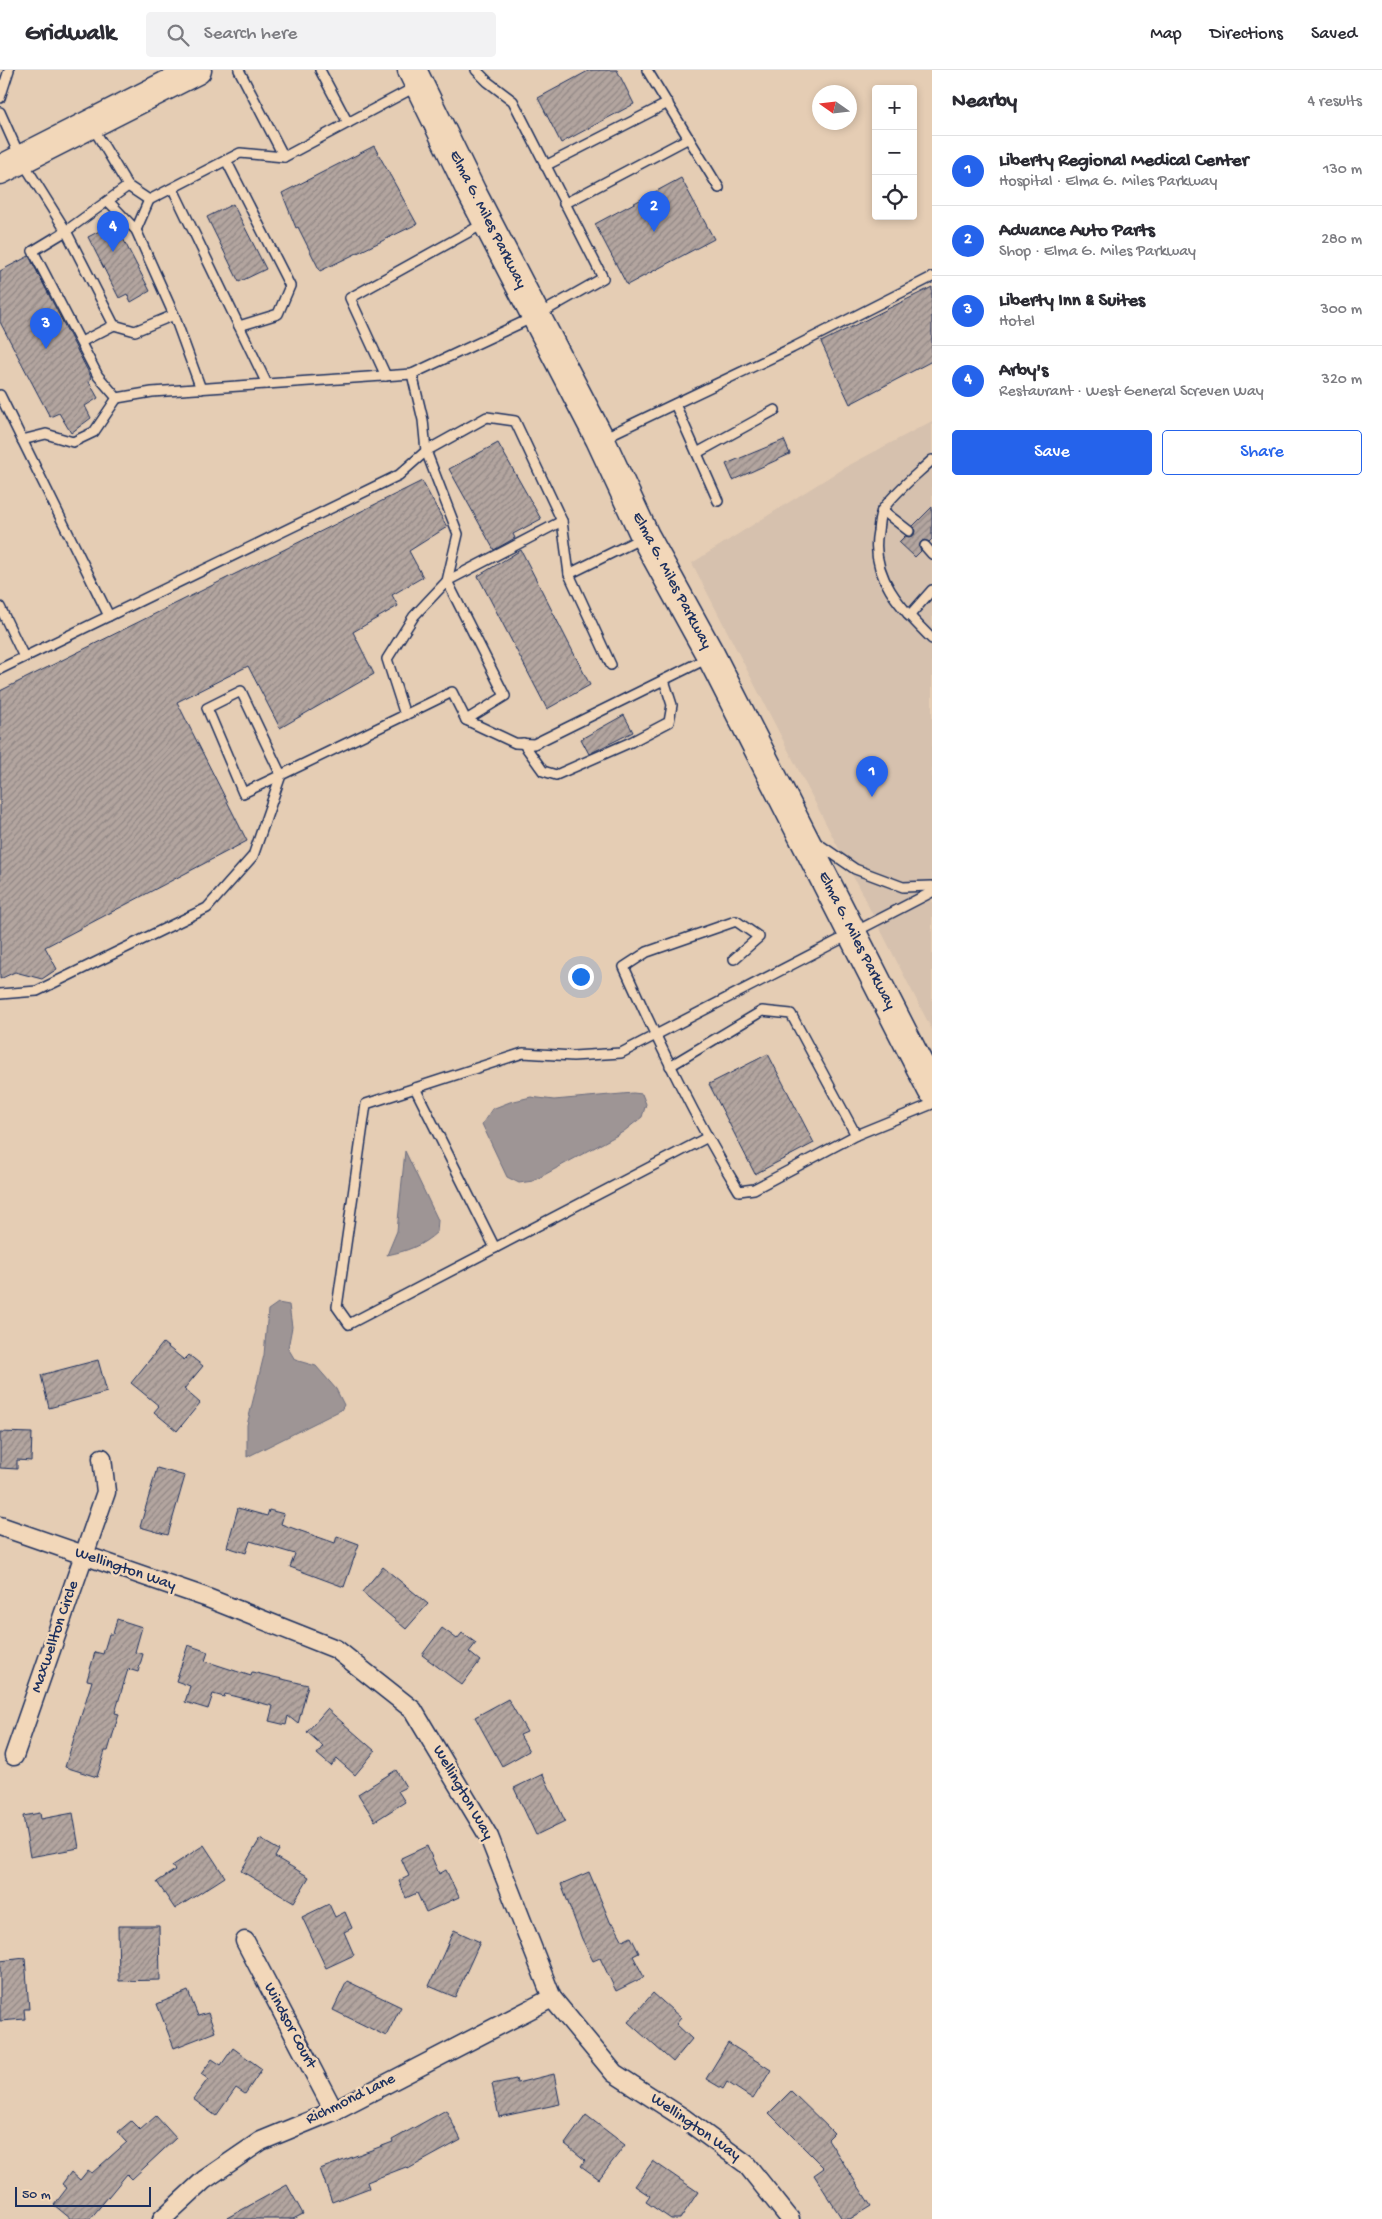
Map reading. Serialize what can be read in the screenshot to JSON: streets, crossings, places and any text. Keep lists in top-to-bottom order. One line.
{"streets":{"main road":["Elma G. Miles Parkway"],"street":["Wellington Way","Maxwellton Circle","Windsor Court","Richmond Lane"]},"crossings":[["Wellington Way","Maxwellton Circle"],["Wellington Way","Richmond Lane"],["Windsor Court","Richmond Lane"]],"scale_bar":"50 m","north":"left","page":{"header":"Gridwalk","search":"Search here","nav":["Map","Directions","Saved"],"heading":["Nearby","4 results"],"map_buttons":["+","−"],"list":[{"mark":"1","name":"Liberty Regional Medical Center","note":"Hospital · Elma G. Miles Parkway","value":"130 m"},{"mark":"2","name":"Advance Auto Parts","note":"Shop · Elma G. Miles Parkway","value":"280 m"},{"mark":"3","name":"Liberty Inn & Suites","note":"Hotel","value":"300 m"},{"mark":"4","name":"Arby's","note":"Restaurant · West General Screven Way","value":"320 m"}],"pins":["2","4","3","1"],"buttons":["Save","Share"],"scale":"50 m"}}
